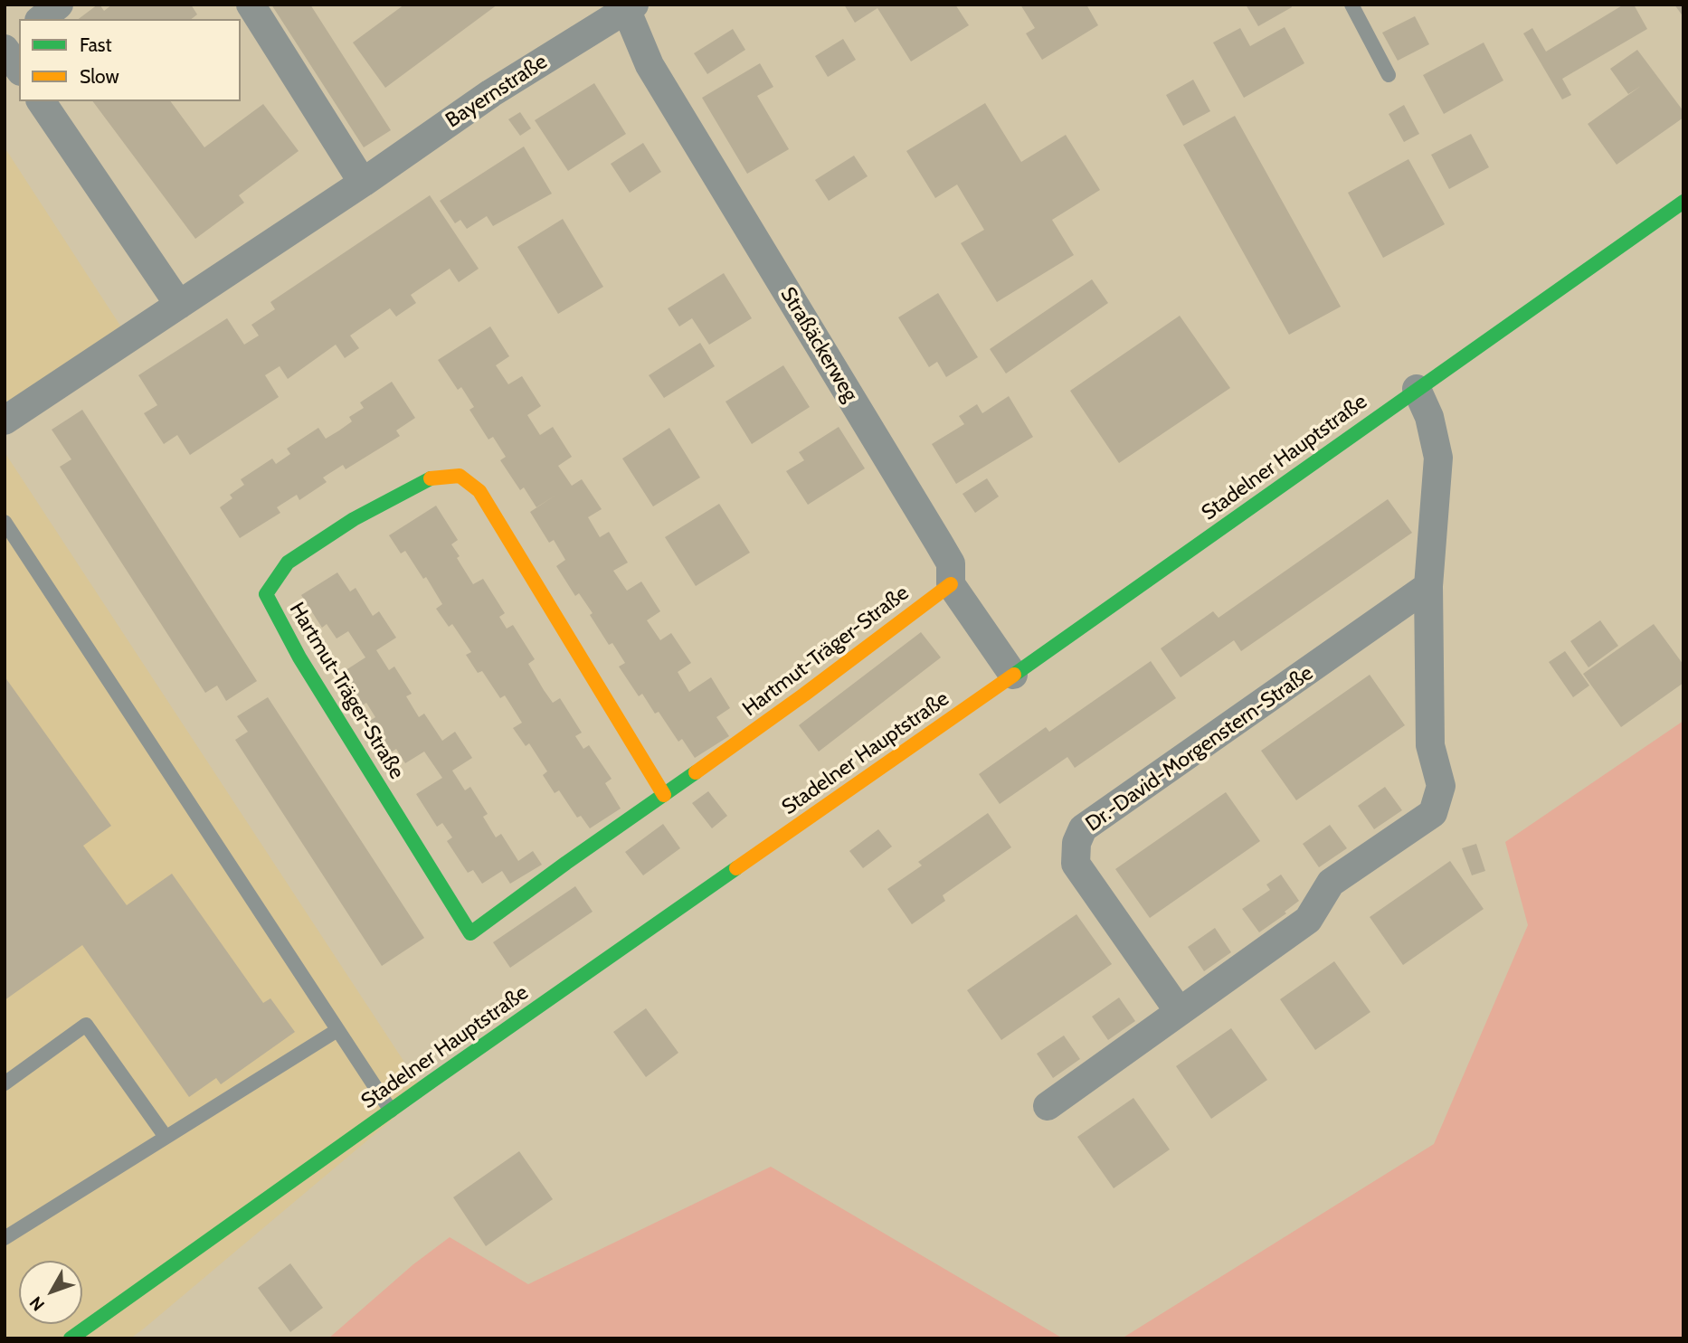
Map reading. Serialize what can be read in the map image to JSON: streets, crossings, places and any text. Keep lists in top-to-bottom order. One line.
{"streets":{"main road":["Stadelner Hauptstraße","Hartmut-Träger-Straße"],"street":["Bayernstraße","Straßäckerweg","Dr.-David-Morgenstern-Straße"]},"crossings":[["Bayernstraße","Straßäckerweg"],["Straßäckerweg","Stadelner Hauptstraße"],["Straßäckerweg","Hartmut-Träger-Straße"]],"legend":["Fast","Slow"],"north":"bottom left"}
